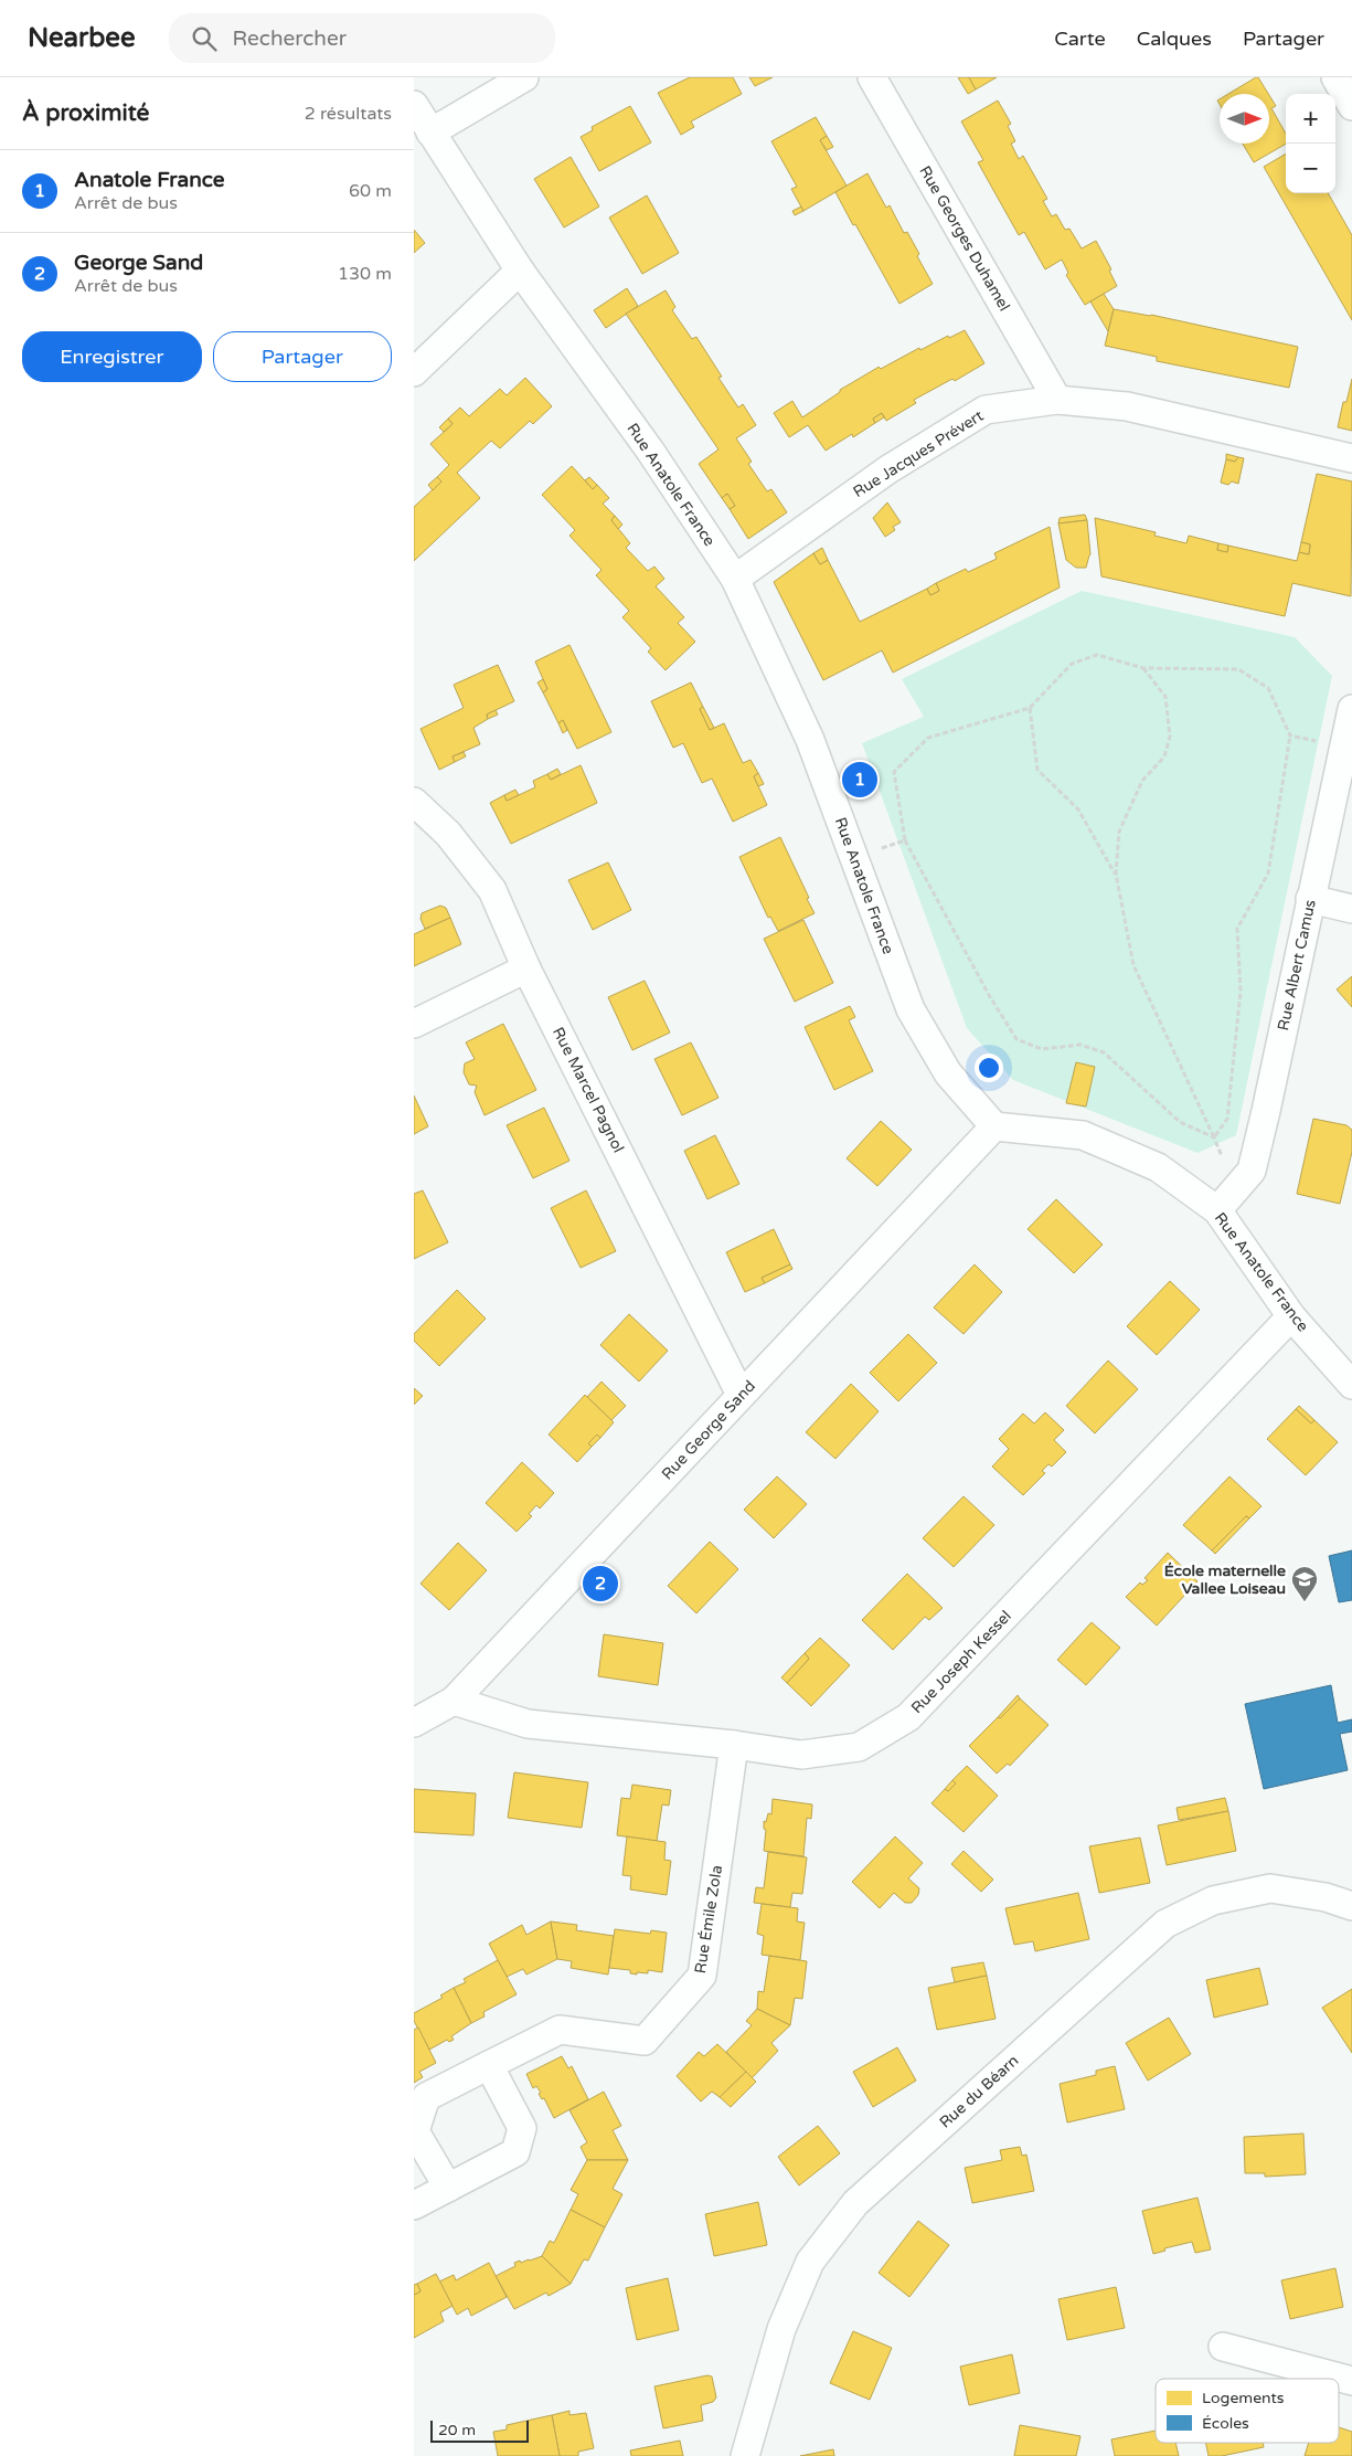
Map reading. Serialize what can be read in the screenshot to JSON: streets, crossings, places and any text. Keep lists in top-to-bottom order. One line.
{"streets":{"street":["Rue Georges Duhamel","Rue Jacques Prévert","Rue Anatole France","Rue Albert Camus","Rue Marcel Pagnol","Rue George Sand","Rue Joseph Kessel","Rue Émile Zola","Rue du Béarn"]},"crossings":[["Rue Georges Duhamel","Rue Jacques Prévert"],["Rue Jacques Prévert","Rue Anatole France"],["Rue Anatole France","Rue Albert Camus"],["Rue Anatole France","Rue George Sand"],["Rue Anatole France","Rue Joseph Kessel"],["Rue Marcel Pagnol","Rue George Sand"],["Rue George Sand","Rue Joseph Kessel"],["Rue Joseph Kessel","Rue Émile Zola"]],"places":{"school or university":["École maternelle Vallee Loiseau"]},"legend":["Logements","Écoles"],"scale_bar":"20 m","north":"right","page":{"header":"Nearbee","search":"Rechercher","nav":["Carte","Calques","Partager"],"heading":["À proximité","2 résultats"],"map_buttons":["+","−"],"list":[{"mark":"1","name":"Anatole France","note":"Arrêt de bus","value":"60 m"},{"mark":"2","name":"George Sand","note":"Arrêt de bus","value":"130 m"}],"buttons":["Enregistrer","Partager"],"pins":["1","2"],"scale":"20 m"}}
